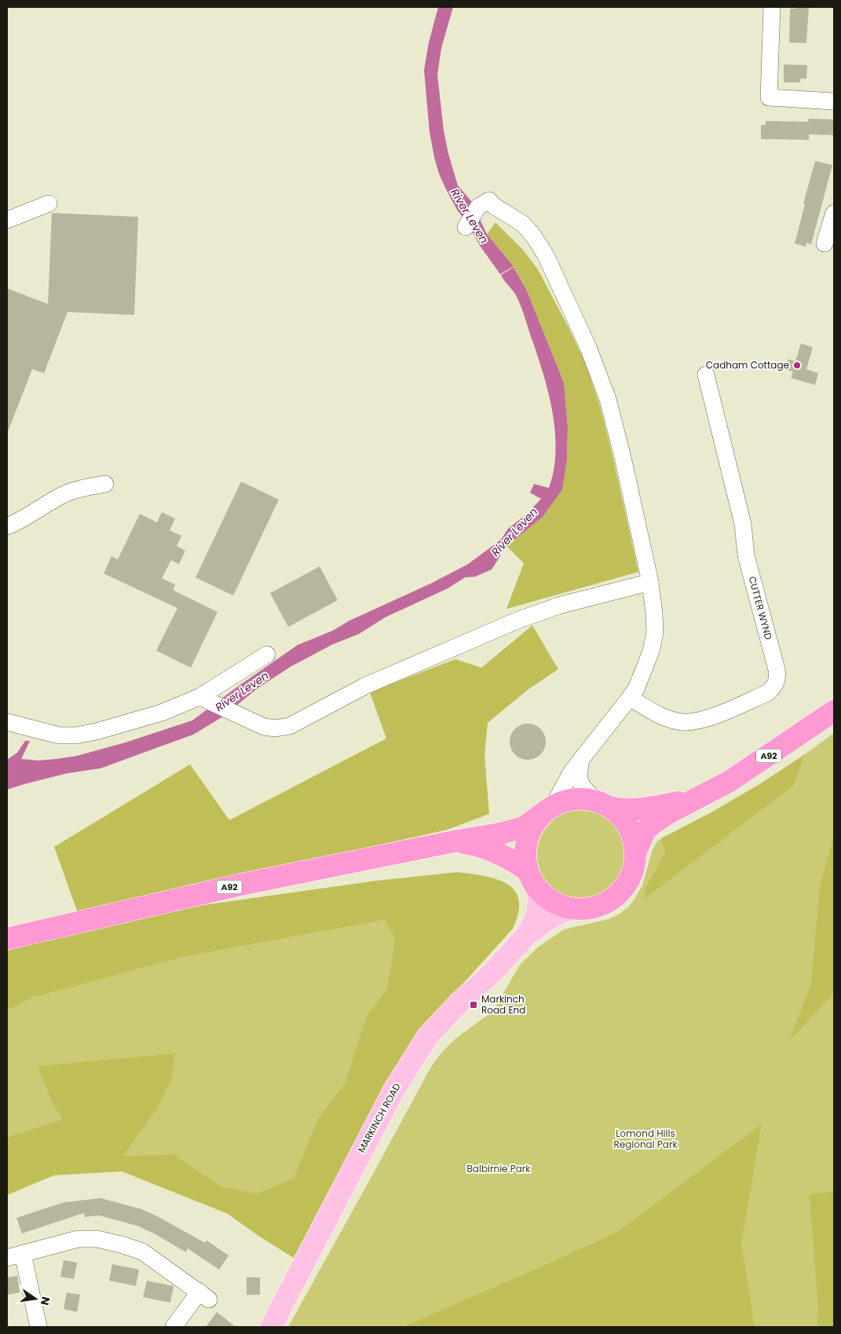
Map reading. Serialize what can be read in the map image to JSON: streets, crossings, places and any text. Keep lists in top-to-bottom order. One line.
{"streets":{"highway":["A92"],"main road":["MARKINCH ROAD"],"street":["CUTTER WYND"]},"crossings":[["A92","MARKINCH ROAD"]],"water":["River Leven"],"parks":["Lomond Hills Regional Park","Balbirnie Park"],"places":{"other":["Cadham Cottage"],"transit":["Markinch Road End"]},"north":"right"}
